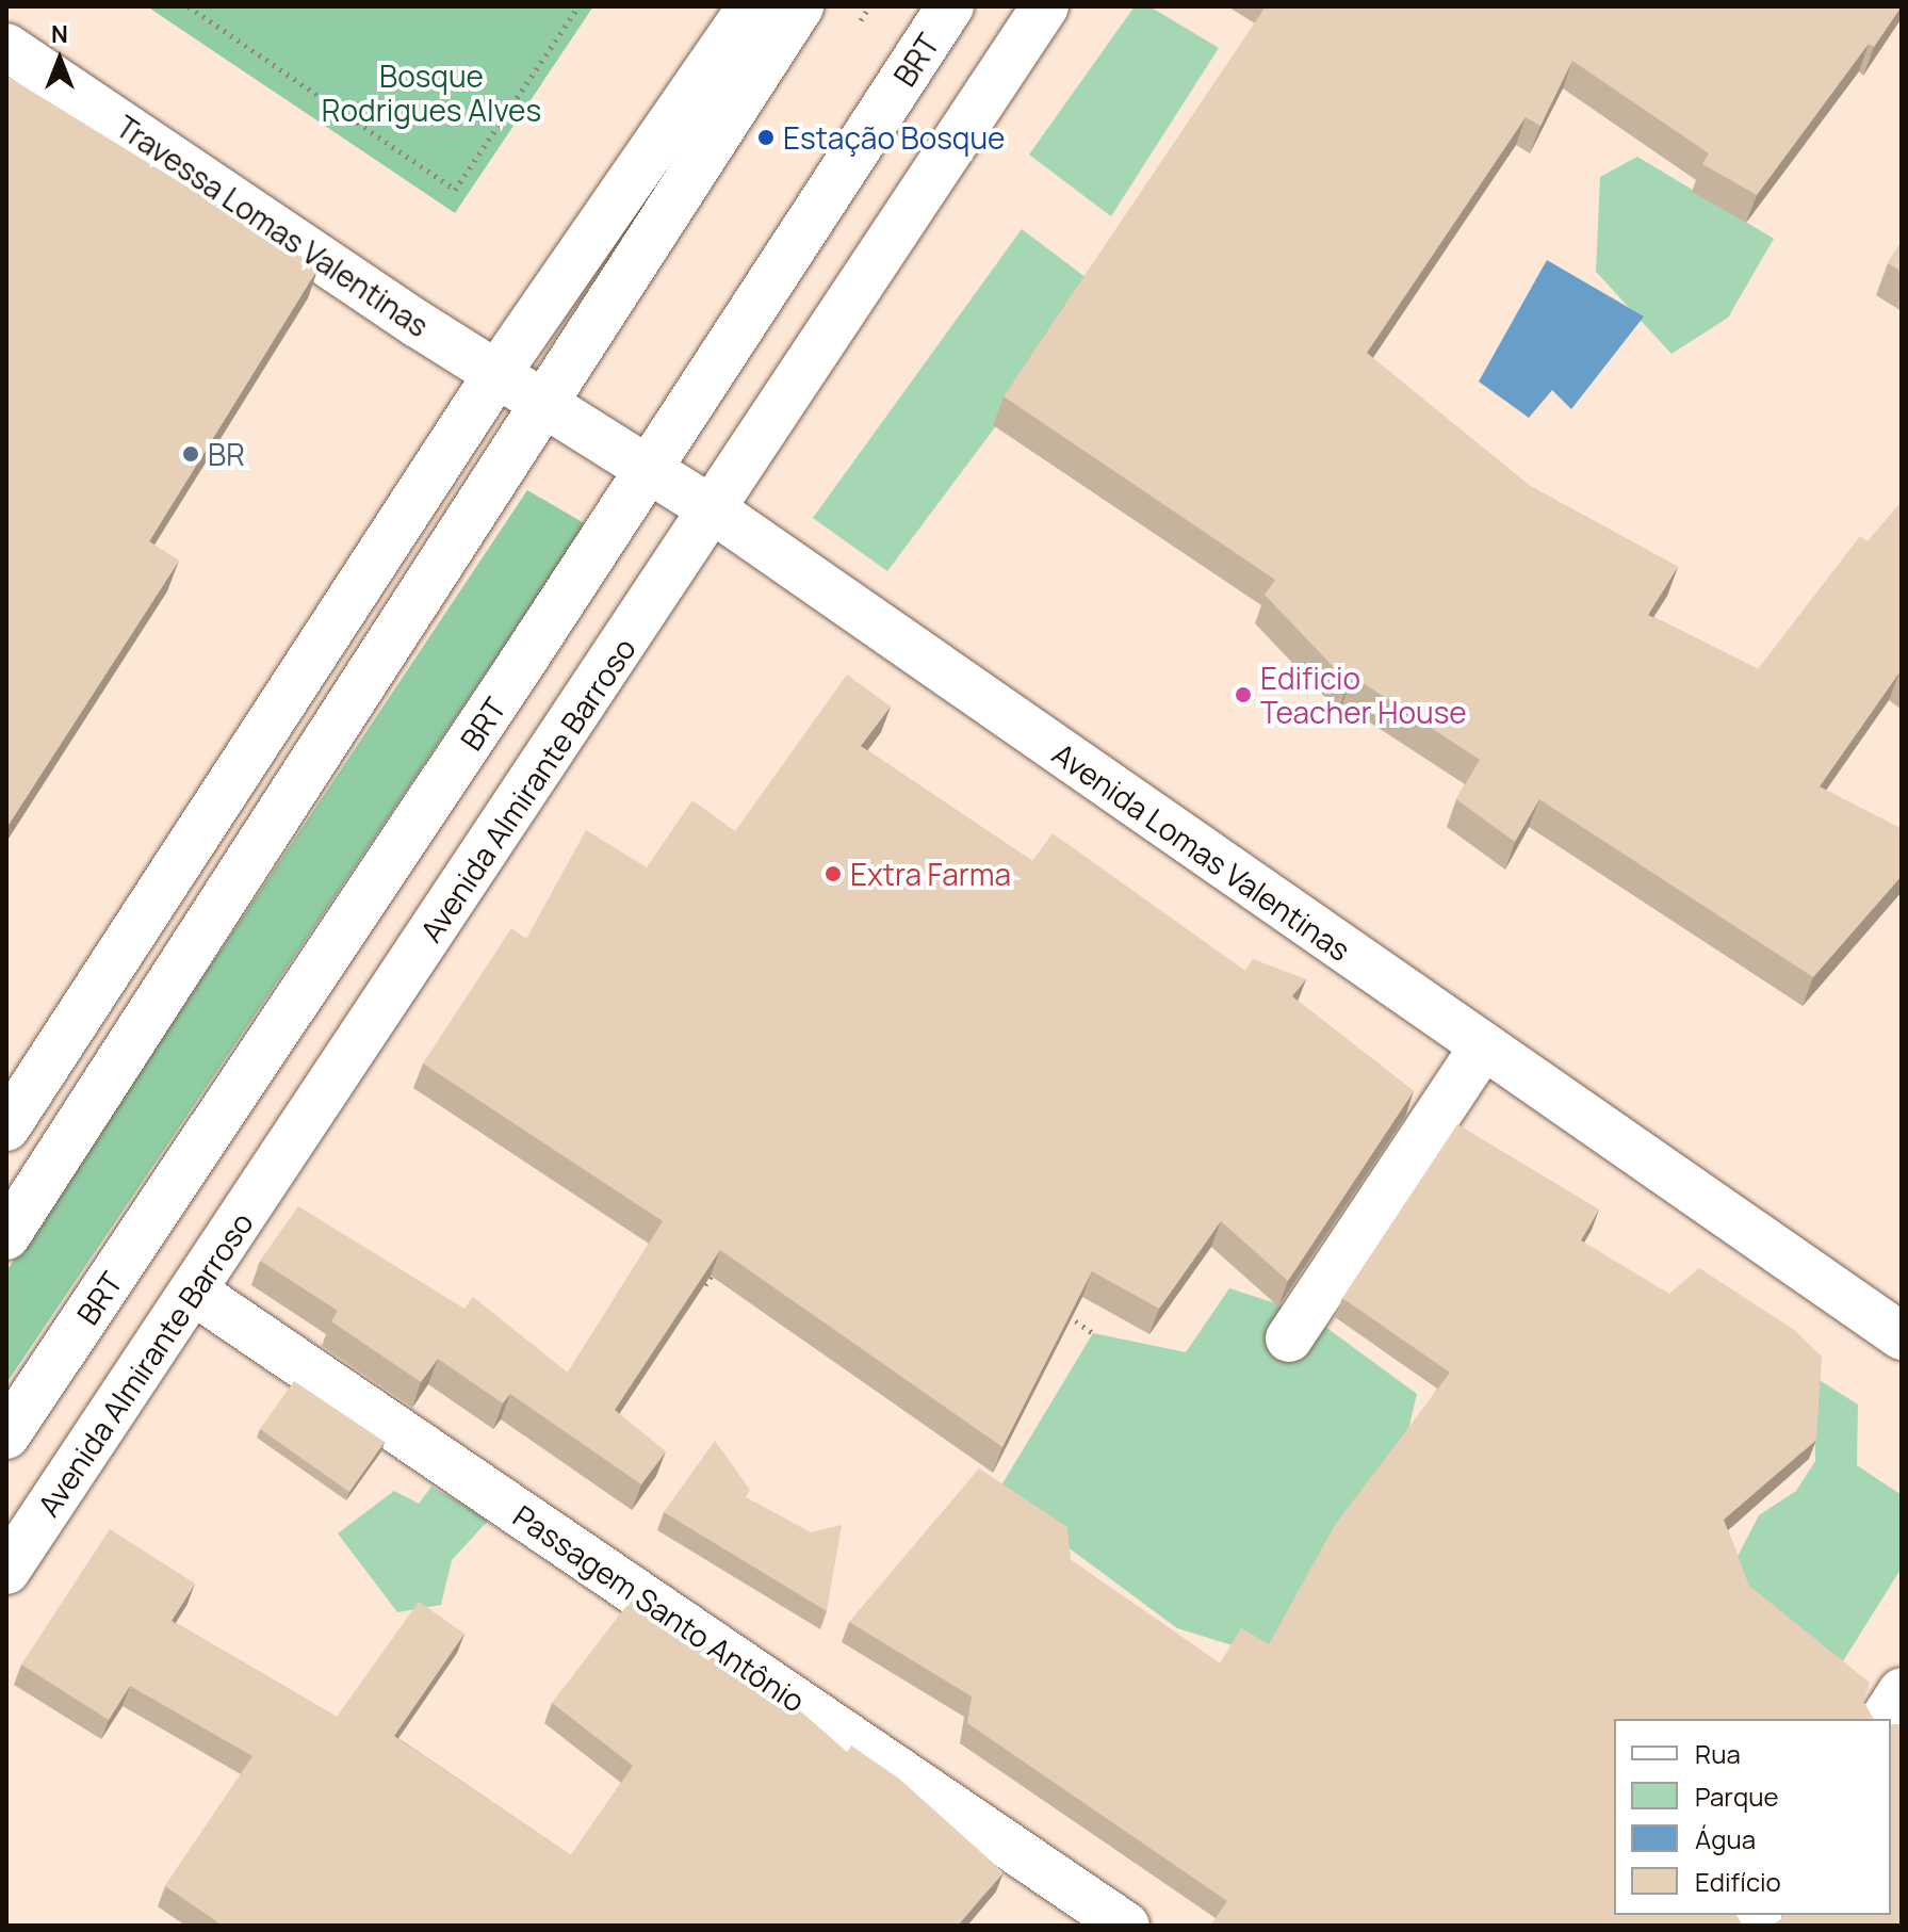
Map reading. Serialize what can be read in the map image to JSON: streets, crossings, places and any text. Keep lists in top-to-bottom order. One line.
{"streets":{"main road":["BRT","Travessa Lomas Valentinas","Avenida Almirante Barroso","Avenida Lomas Valentinas","Passagem Santo Antônio"]},"crossings":[["BRT","Avenida Lomas Valentinas"],["Travessa Lomas Valentinas","Avenida Lomas Valentinas"],["Avenida Almirante Barroso","Avenida Lomas Valentinas"],["Avenida Almirante Barroso","Passagem Santo Antônio"]],"parks":["Bosque Rodrigues Alves"],"places":["Estação Bosque","BR","Edificio Teacher House","Extra Farma"],"legend":["Rua","Parque","Água","Edifício"],"north":"top"}
